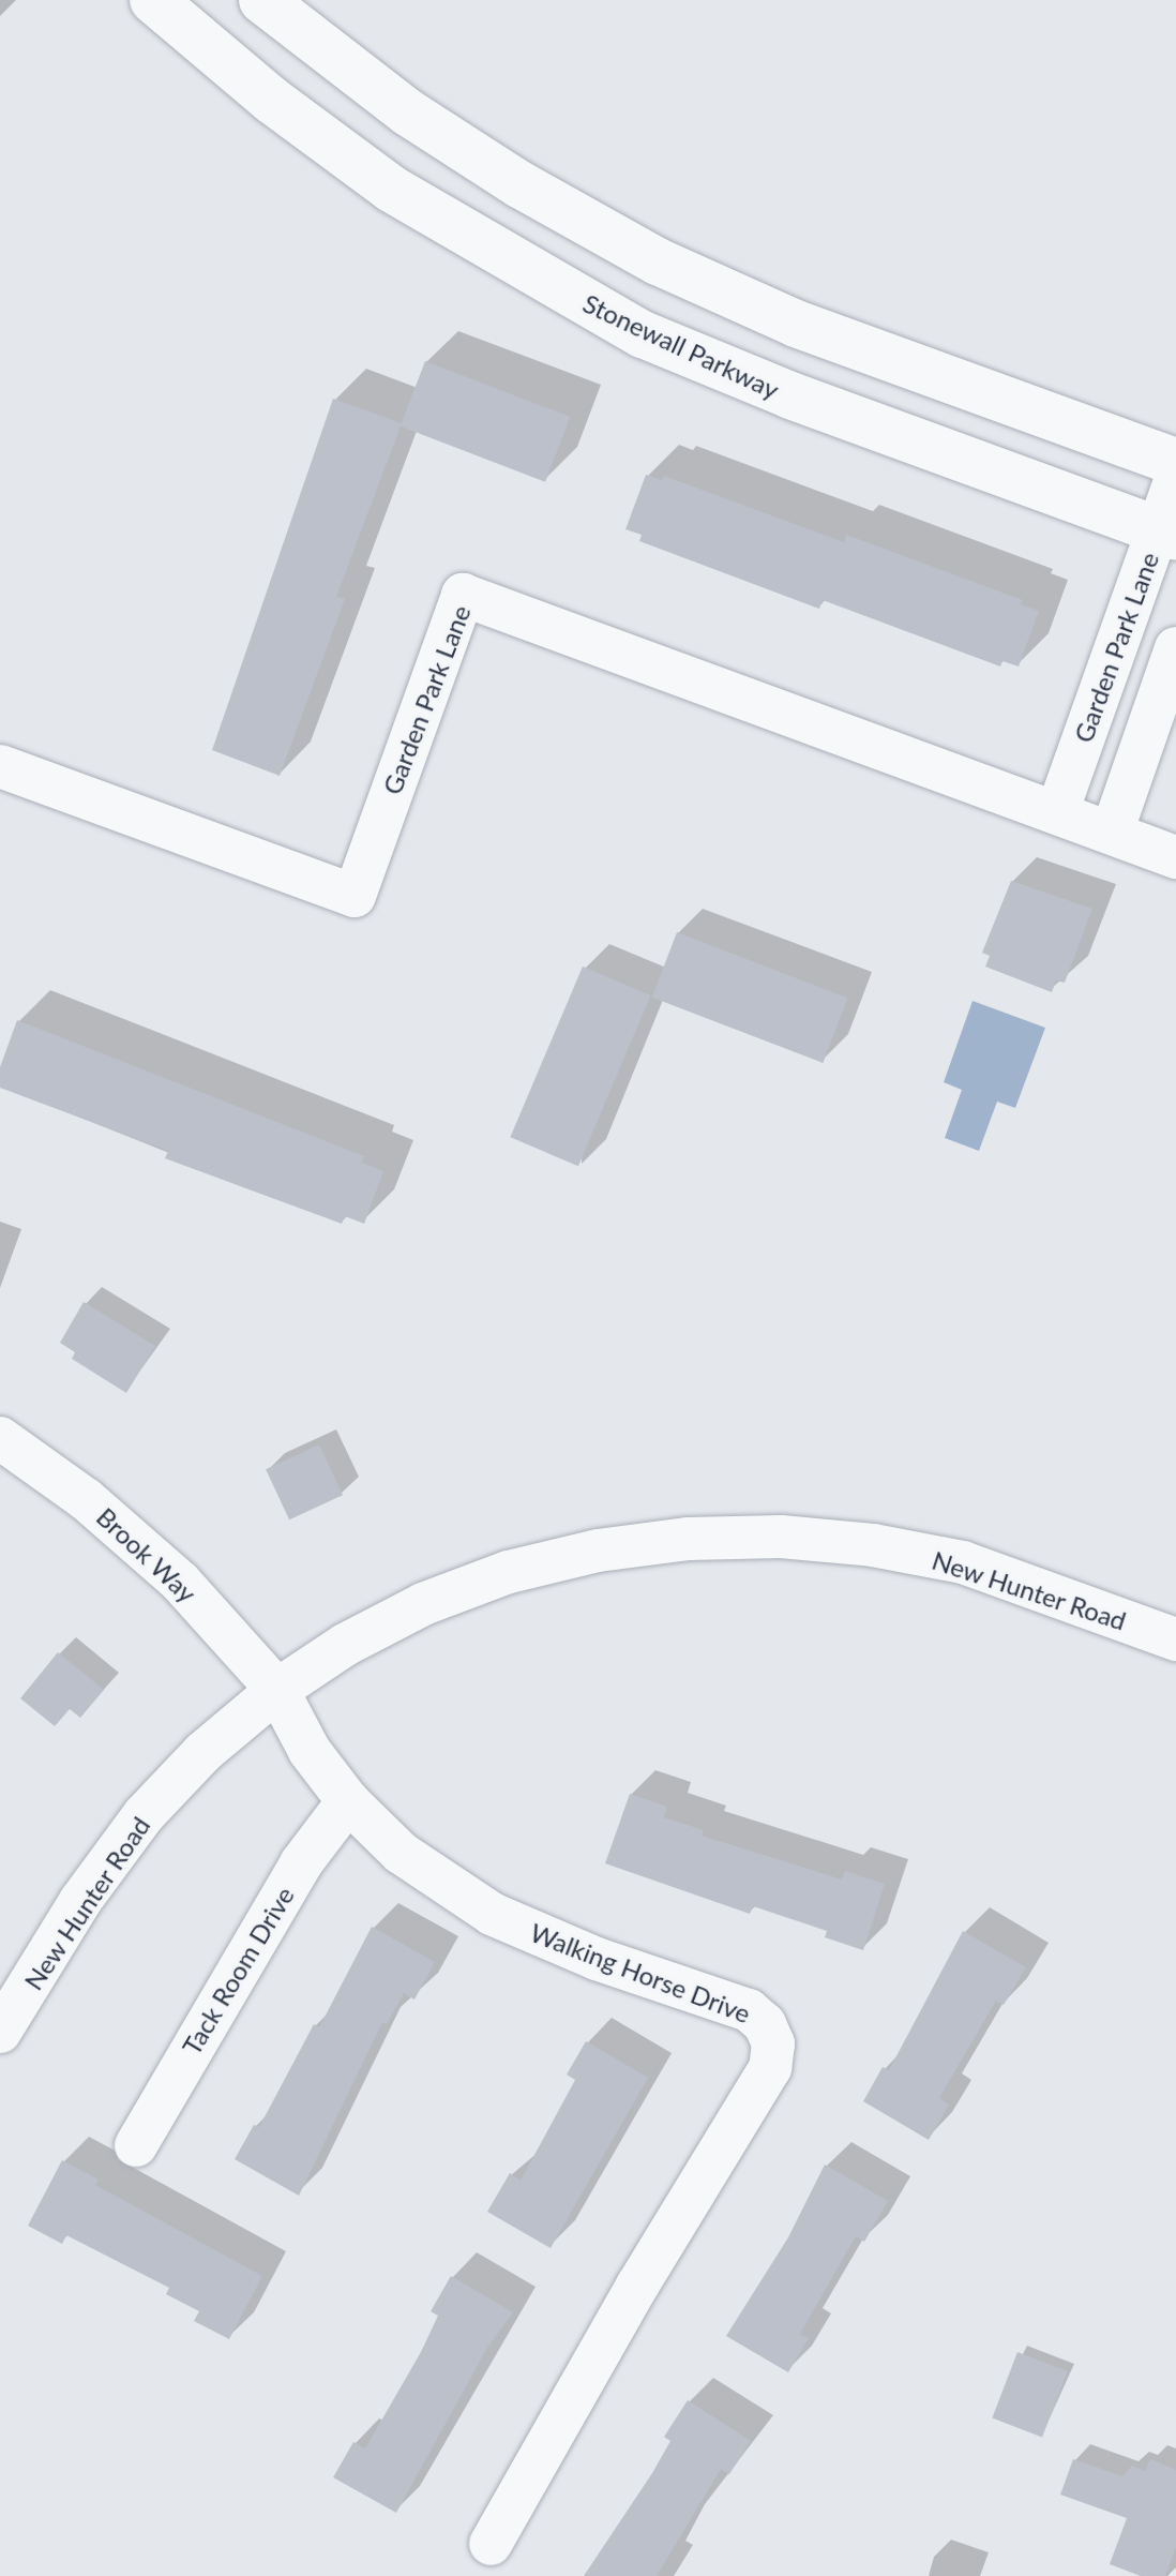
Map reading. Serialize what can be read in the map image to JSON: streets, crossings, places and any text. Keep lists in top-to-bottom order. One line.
{"streets":{"street":["Stonewall Parkway","Garden Park Lane","Brook Way","New Hunter Road","Tack Room Drive","Walking Horse Drive"]},"crossings":[["Stonewall Parkway","Garden Park Lane"],["Brook Way","New Hunter Road"],["Brook Way","Walking Horse Drive"],["New Hunter Road","Walking Horse Drive"],["Tack Room Drive","Walking Horse Drive"]]}
